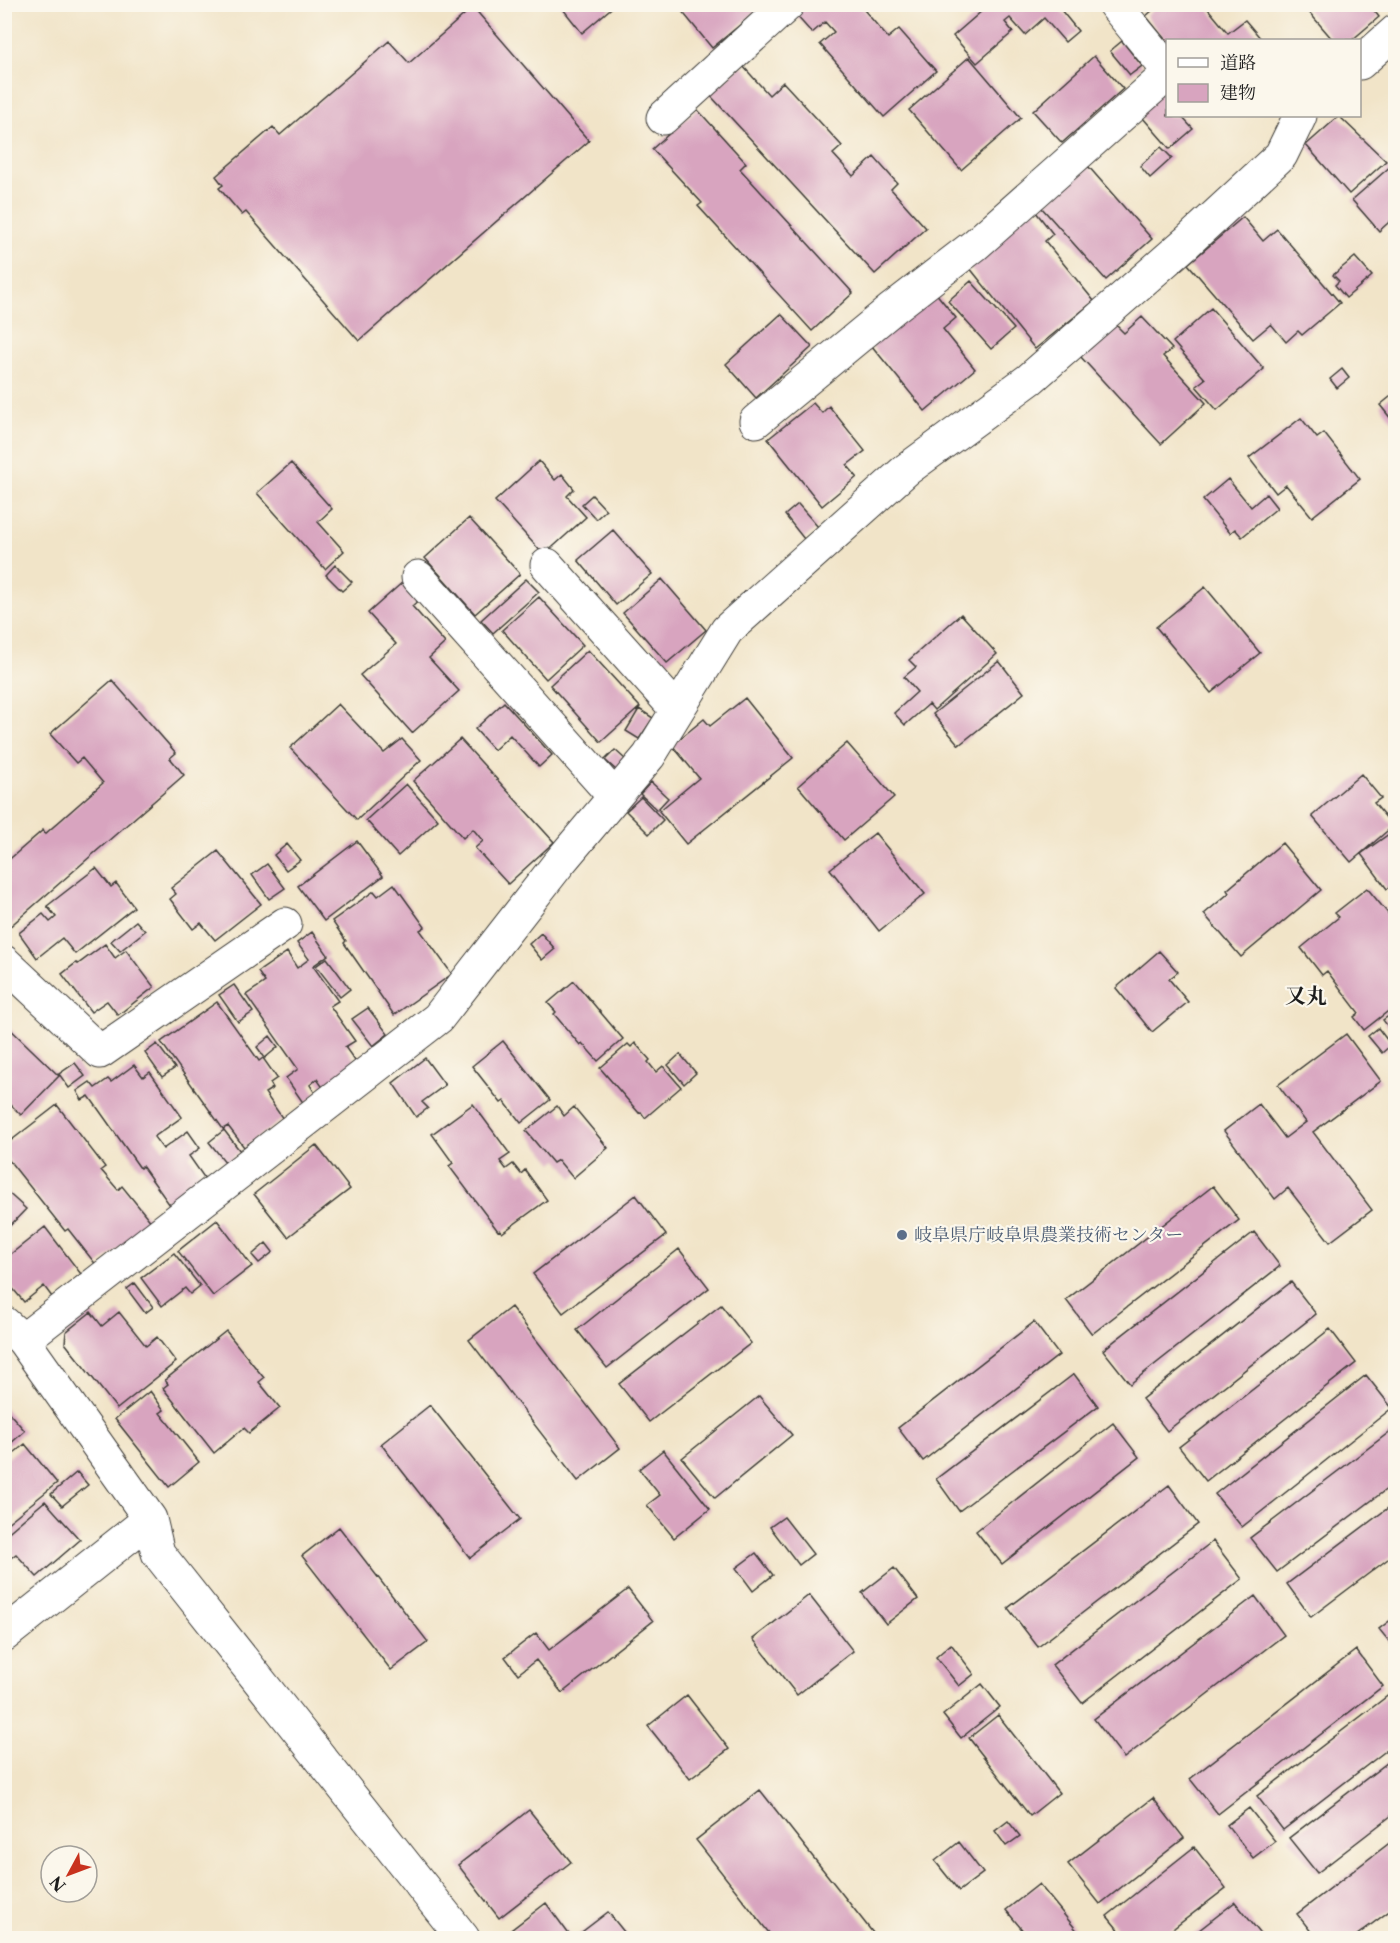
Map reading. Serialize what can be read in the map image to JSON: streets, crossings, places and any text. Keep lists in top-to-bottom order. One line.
{"districts":["又丸"],"places":["岐阜県庁岐阜県農業技術センター"],"legend":["道路","建物"],"north":"bottom left"}
